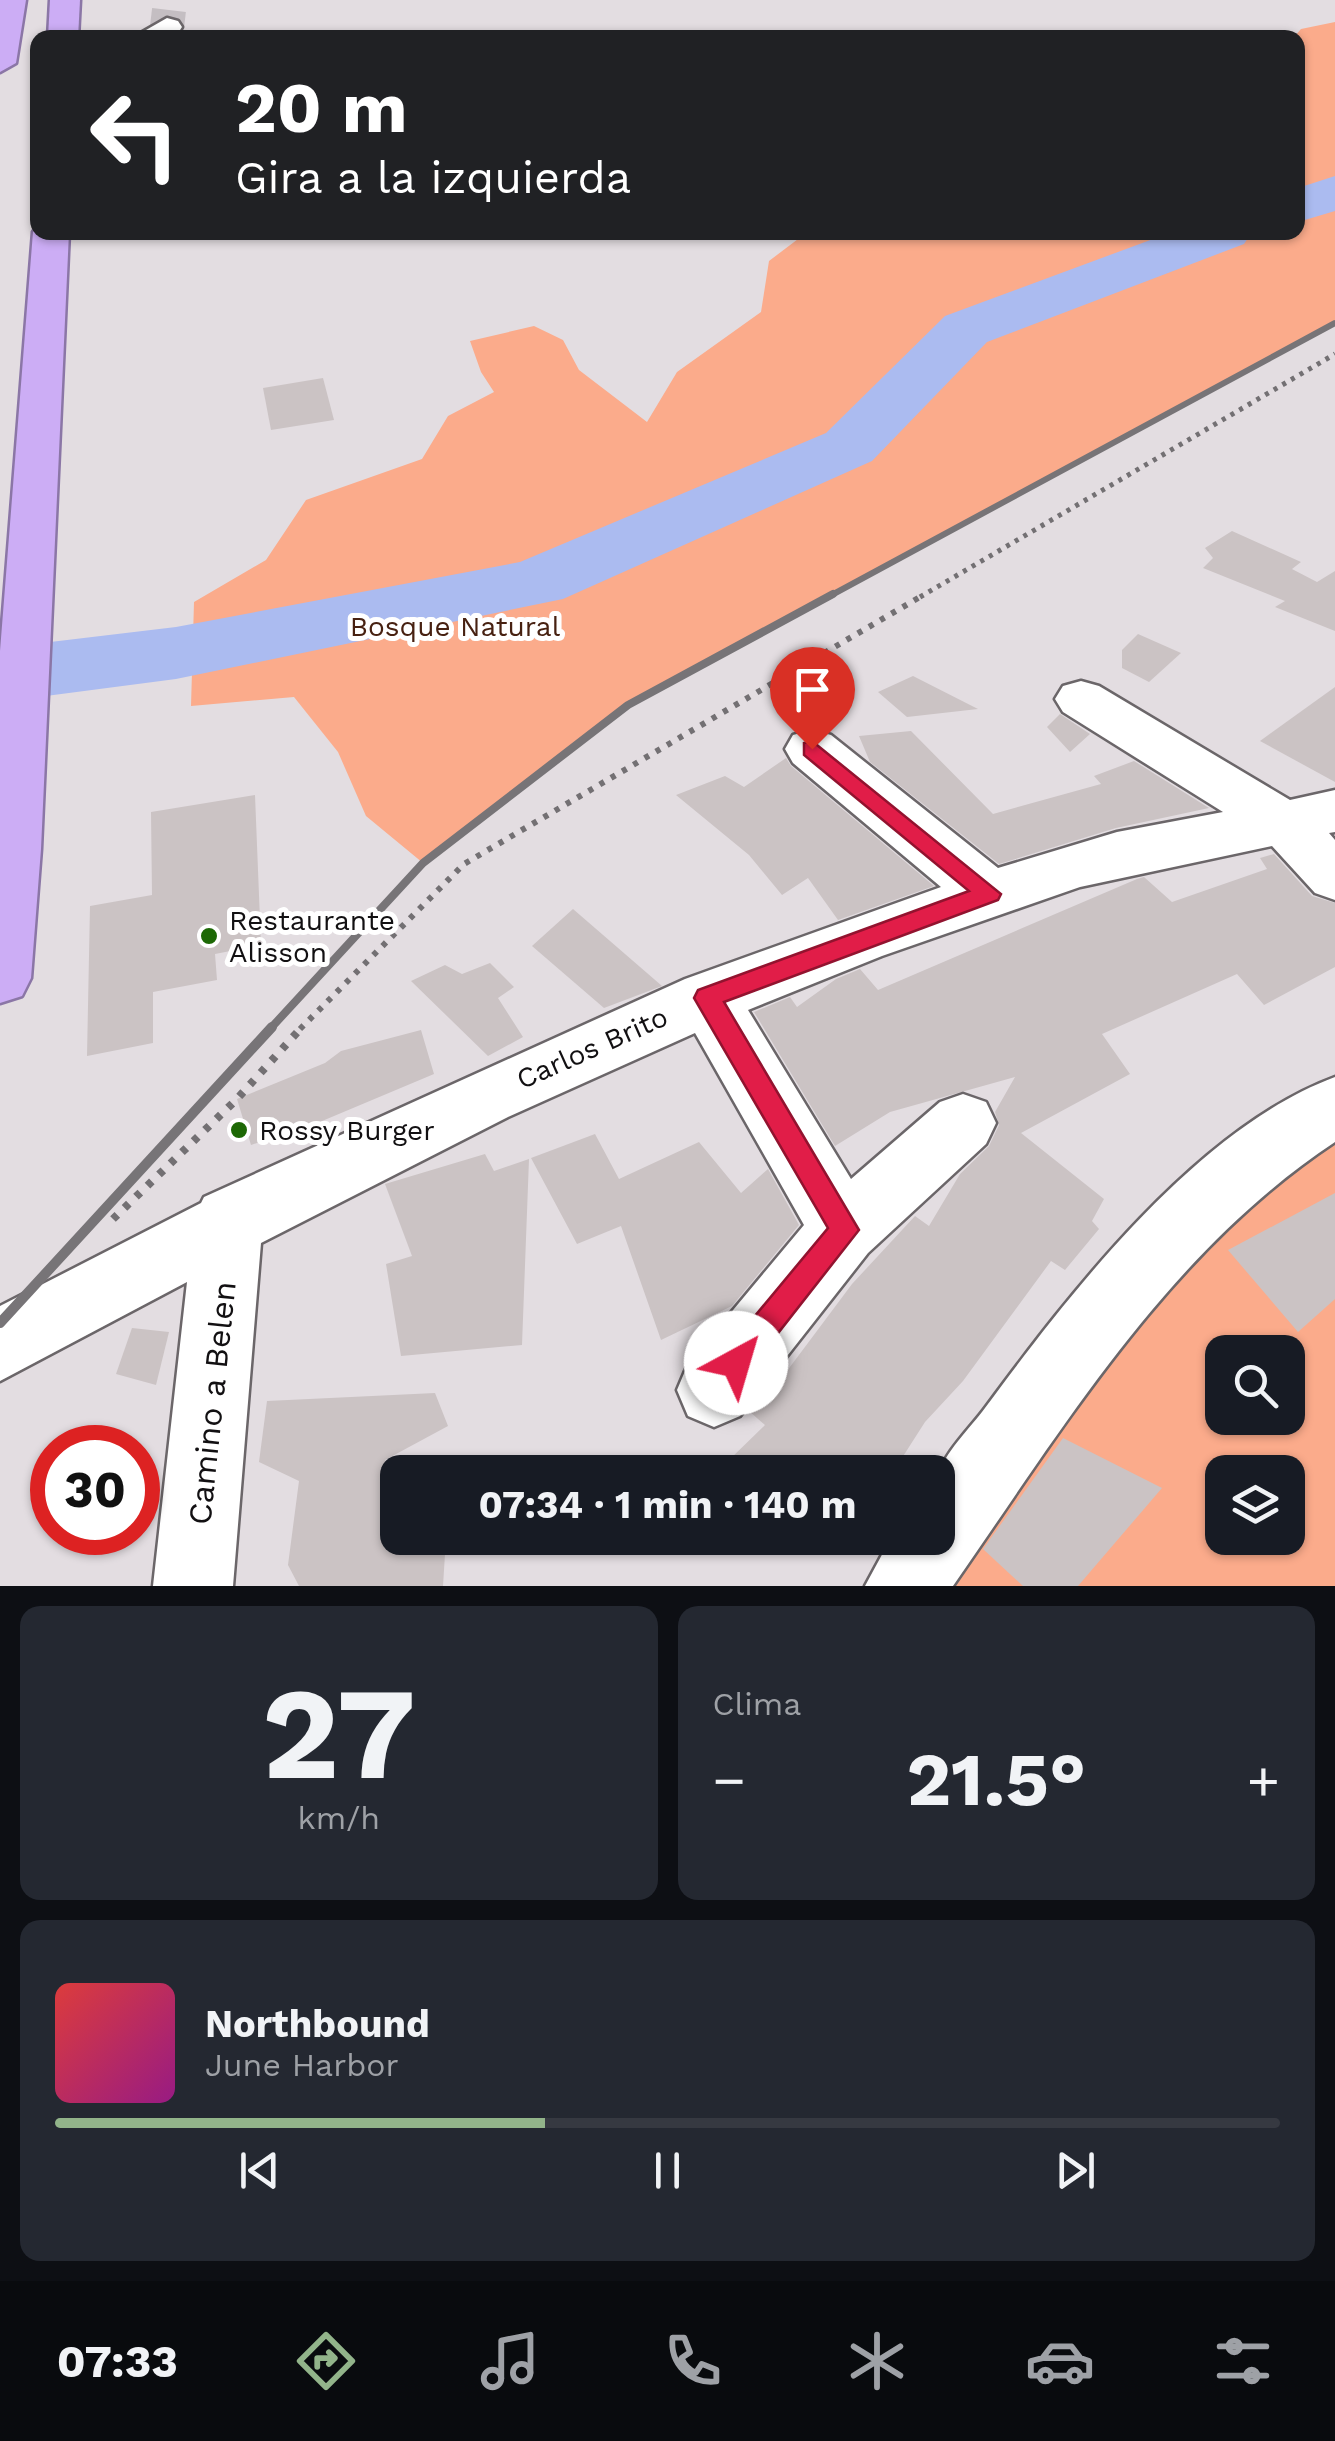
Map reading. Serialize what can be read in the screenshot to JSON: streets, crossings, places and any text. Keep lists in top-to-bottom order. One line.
{"streets":{"street":["Carlos Brito","Camino a Belen"]},"crossings":[["Carlos Brito","Camino a Belen"]],"parks":["Bosque Natural"],"places":["Restaurante Alisson","Rossy Burger"],"page":{"turn":["20 m","Gira a la izquierda"],"limit":"30","trip":"07:34 · 1 min · 140 m","tile":[["27","km/h"],"Clima"],"heat":["−","21.5°","+"],"song":["Northbound","June Harbor"],"tabs":"07:33"}}
